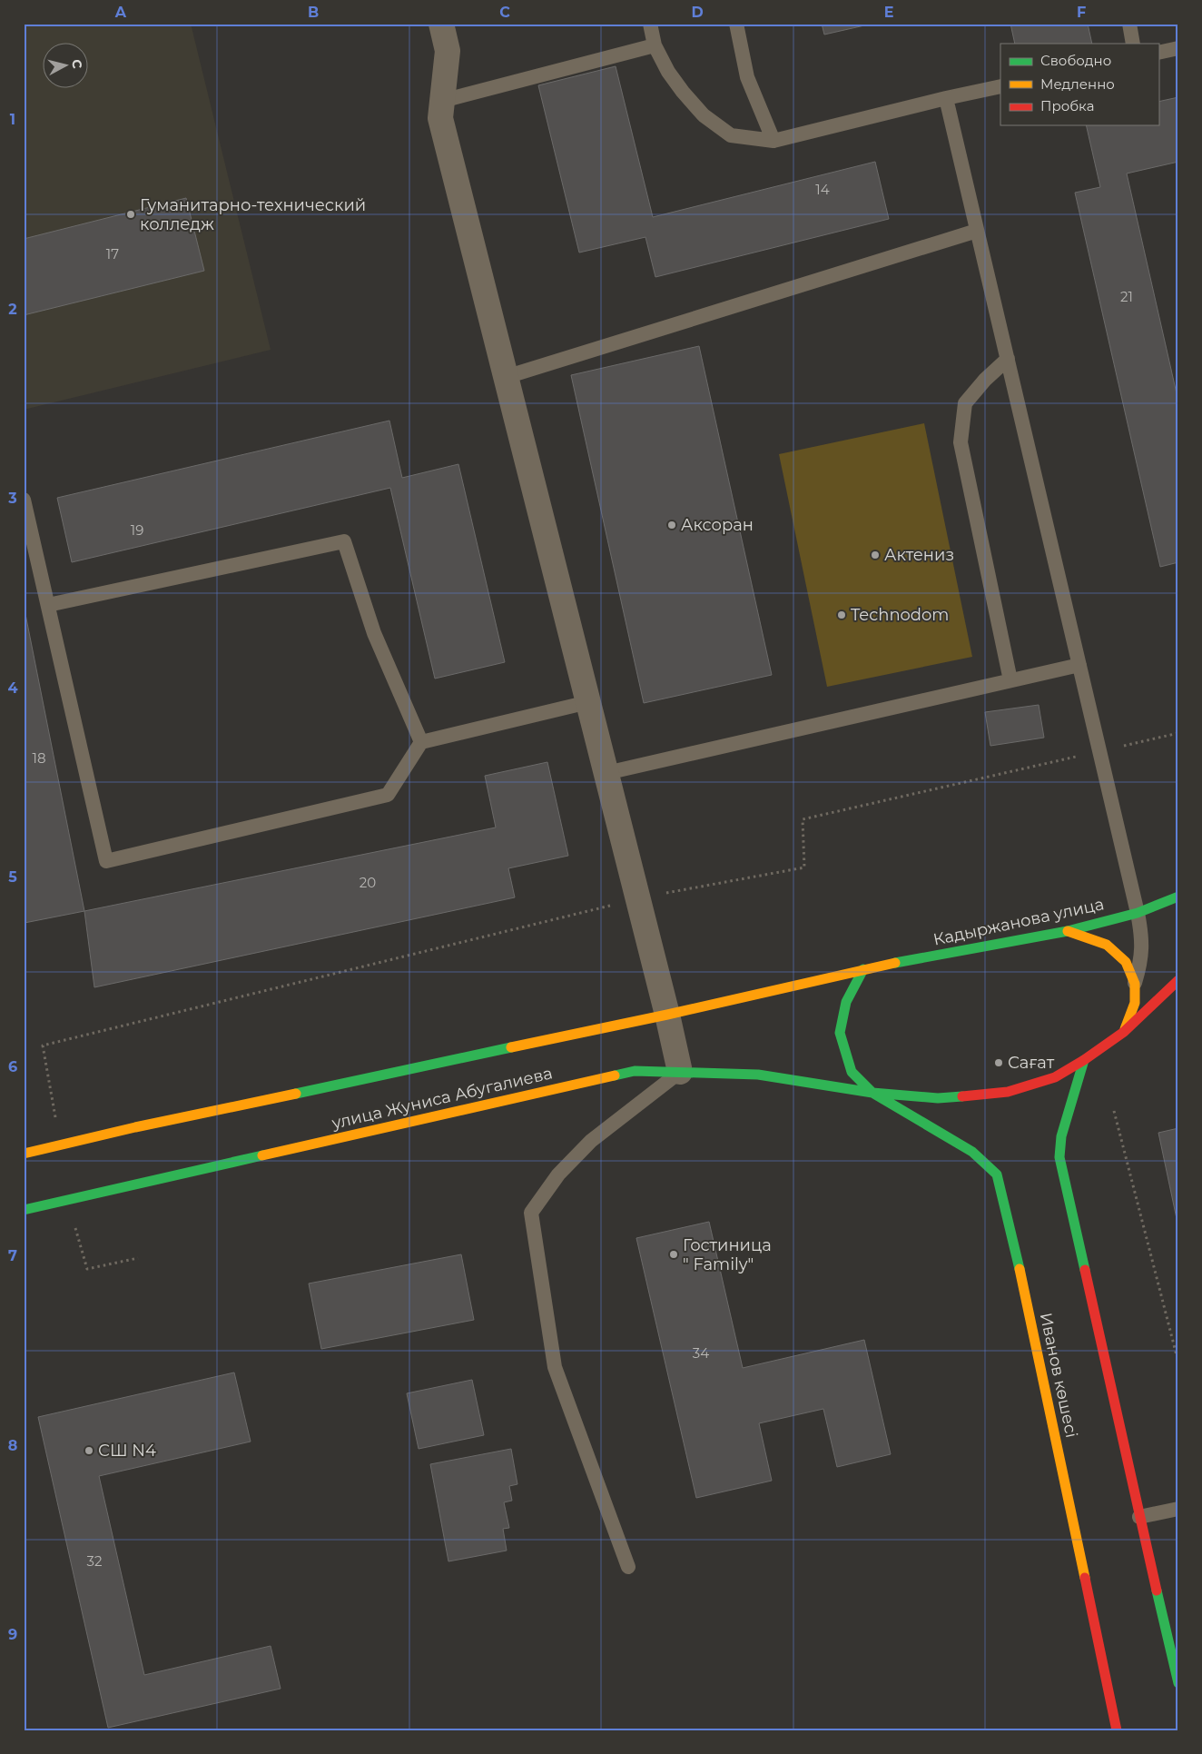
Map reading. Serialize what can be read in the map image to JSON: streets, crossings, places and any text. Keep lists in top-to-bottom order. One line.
{"streets":{"main road":["Кадыржанова улица","улица Жуниса Абугалиева","Иванов көшесі"]},"crossings":[["Кадыржанова улица","улица Жуниса Абугалиева"],["улица Жуниса Абугалиева","Иванов көшесі"]],"places":["Гуманитарно-технический колледж","Аксоран","Актениз","Technodom","Сағат","Гостиница \" Family\"","СШ N4"],"house_numbers":["14","17","21","19","18","20","34","32"],"legend":["Свободно","Медленно","Пробка"],"north":"right","grid":{"columns":["A","B","C","D","E","F"],"rows":["1","2","3","4","5","6","7","8","9"]}}
